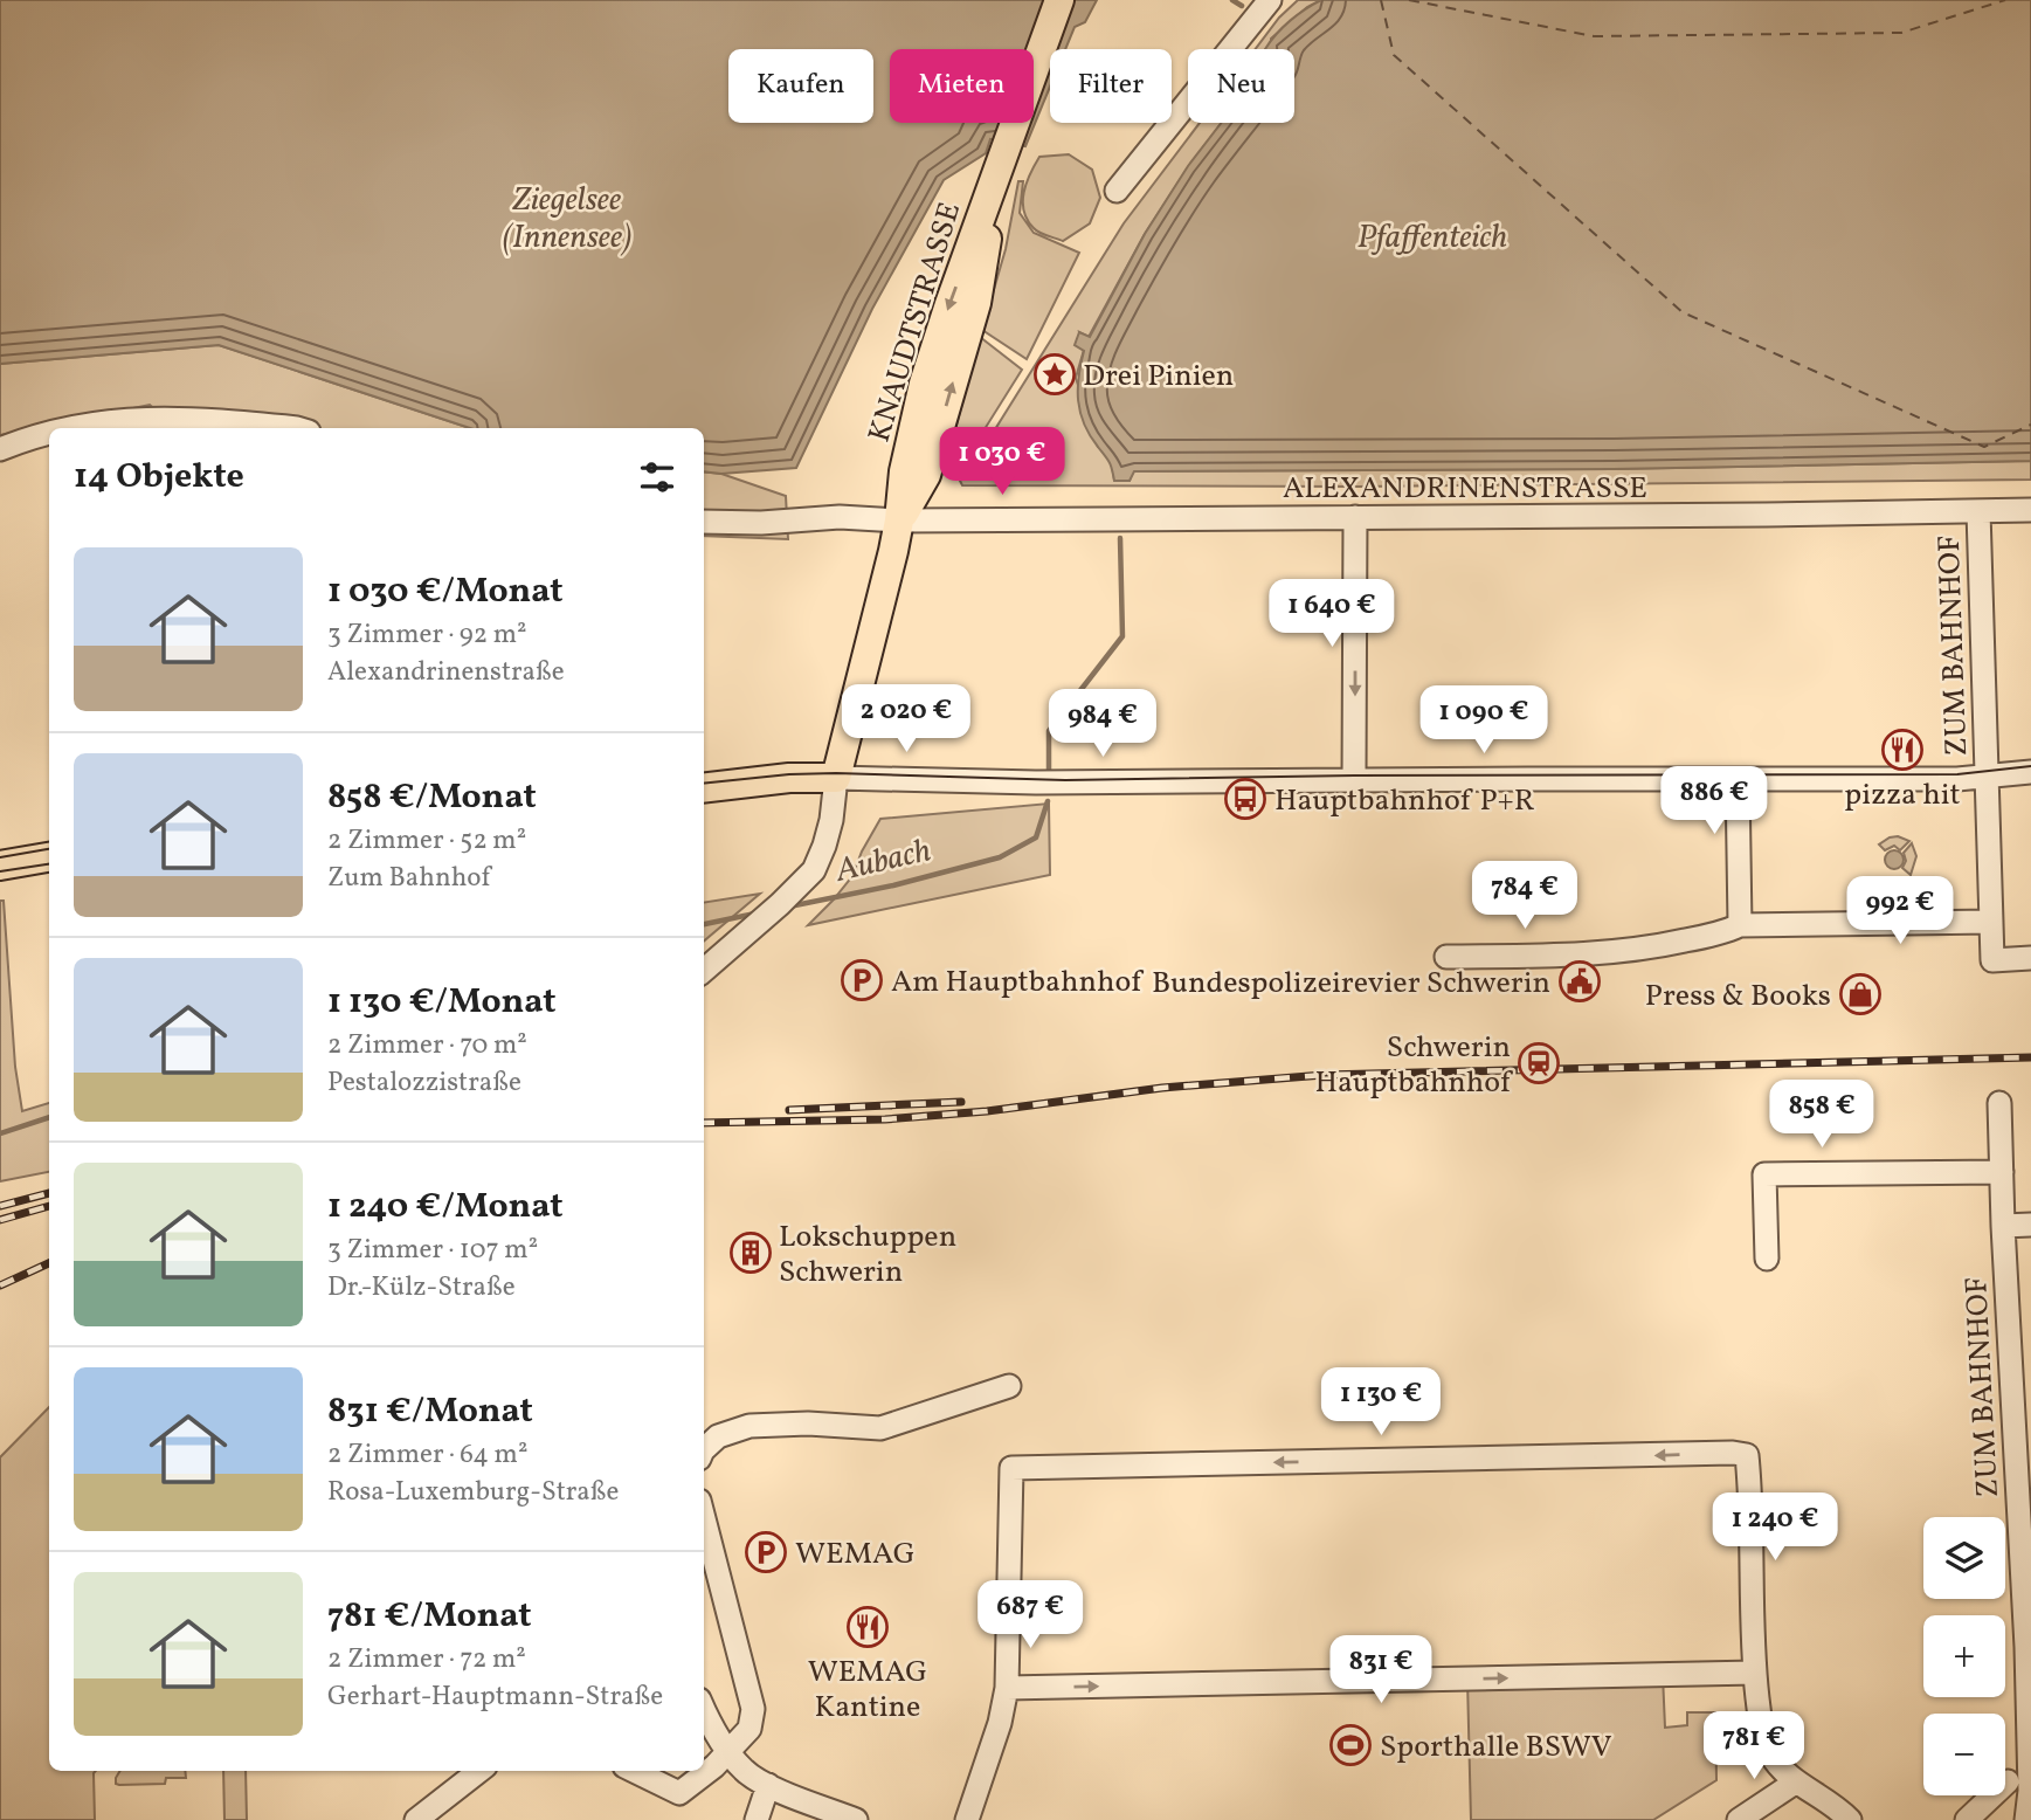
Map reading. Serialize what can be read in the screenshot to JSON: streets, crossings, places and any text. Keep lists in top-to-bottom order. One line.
{"streets":{"main road":["KNAUDTSTRASSE"],"street":["ALEXANDRINENSTRASSE","ZUM BAHNHOF"]},"crossings":[["KNAUDTSTRASSE","ALEXANDRINENSTRASSE"],["ALEXANDRINENSTRASSE","ZUM BAHNHOF"]],"water":["Ziegelsee (Innensee)","Pfaffenteich","Aubach"],"places":{"place":["Drei Pinien"],"restaurant":["pizza hit","WEMAG Kantine"],"bus stop":["Hauptbahnhof P+R"],"parking":["Am Hauptbahnhof","WEMAG"],"public building":["Bundespolizeirevier Schwerin"],"shop":["Press & Books"],"station":["Schwerin Hauptbahnhof"],"building":["Lokschuppen Schwerin"],"sports":["Sporthalle BSWV"]},"page":{"chip":["Kaufen","Mieten","Filter","Neu"],"price":["1 030 €","1 640 €","2 020 €","1 090 €","984 €","886 €","784 €","992 €","858 €","1 130 €","1 240 €","687 €","831 €","781 €"],"heading":"14 Objekte","list":[{"name":"1 030 €/Monat","note":"3 Zimmer · 92 m² · Alexandrinenstraße"},{"name":"858 €/Monat","note":"2 Zimmer · 52 m² · Zum Bahnhof"},{"name":"1 130 €/Monat","note":"2 Zimmer · 70 m² · Pestalozzistraße"},{"name":"1 240 €/Monat","note":"3 Zimmer · 107 m² · Dr.-Külz-Straße"},{"name":"831 €/Monat","note":"2 Zimmer · 64 m² · Rosa-Luxemburg-Straße"},{"name":"781 €/Monat","note":"2 Zimmer · 72 m² · Gerhart-Hauptmann-Straße"}],"map_buttons":["+","−"]}}
